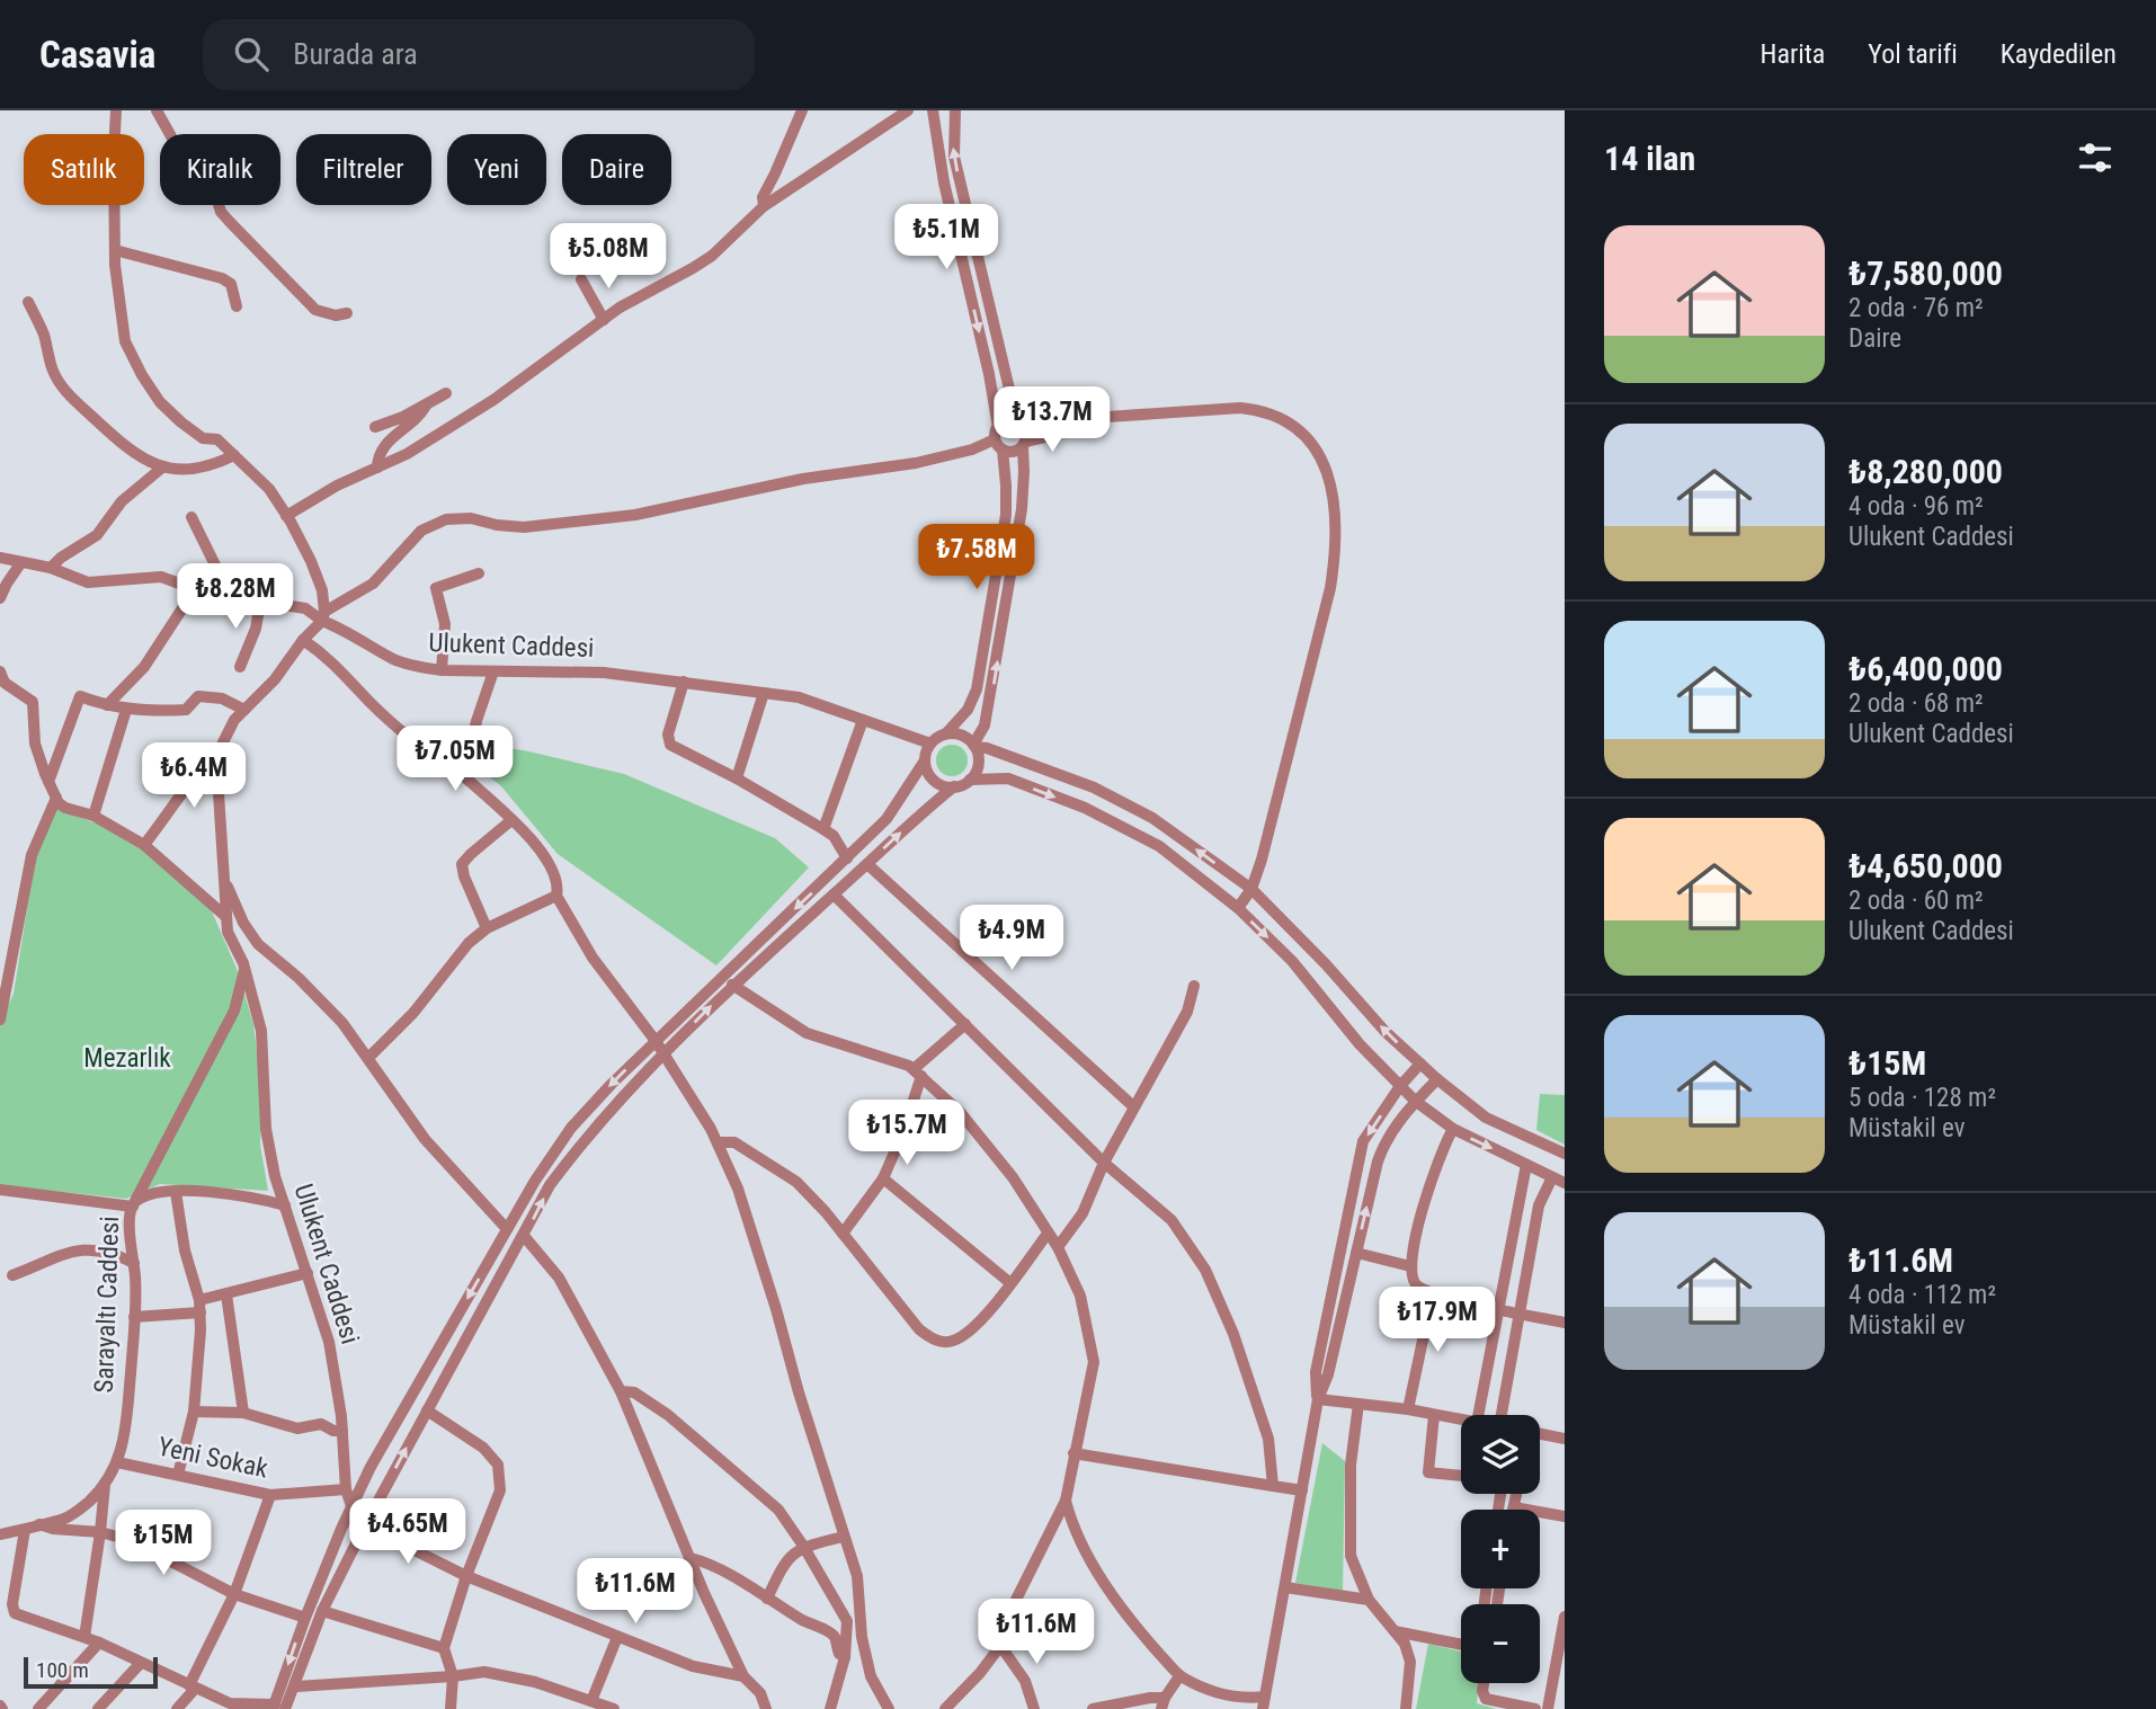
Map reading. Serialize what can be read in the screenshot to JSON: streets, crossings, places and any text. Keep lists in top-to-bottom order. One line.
{"streets":{"street":["Ulukent Caddesi","Sarayaltı Caddesi","Yeni Sokak"]},"crossings":[["Ulukent Caddesi","Sarayaltı Caddesi"],["Ulukent Caddesi","Yeni Sokak"],["Sarayaltı Caddesi","Yeni Sokak"]],"parks":["Mezarlık"],"scale_bar":"100 m","page":{"header":"Casavia","search":"Burada ara","nav":["Harita","Yol tarifi","Kaydedilen"],"heading":"14 ilan","chip":["Satılık","Kiralık","Filtreler","Yeni","Daire"],"price":["₺5.1M","₺5.08M","₺13.7M","₺7.58M","₺8.28M","₺7.05M","₺6.4M","₺4.9M","₺15.7M","₺17.9M","₺4.65M","₺15M","₺11.6M","₺11.6M"],"list":[{"name":"₺7,580,000","note":"2 oda · 76 m² · Daire"},{"name":"₺8,280,000","note":"4 oda · 96 m² · Ulukent Caddesi"},{"name":"₺6,400,000","note":"2 oda · 68 m² · Ulukent Caddesi"},{"name":"₺4,650,000","note":"2 oda · 60 m² · Ulukent Caddesi"},{"name":"₺15M","note":"5 oda · 128 m² · Müstakil ev"},{"name":"₺11.6M","note":"4 oda · 112 m² · Müstakil ev"}],"map_buttons":["+","−"],"scale":"100 m"}}
